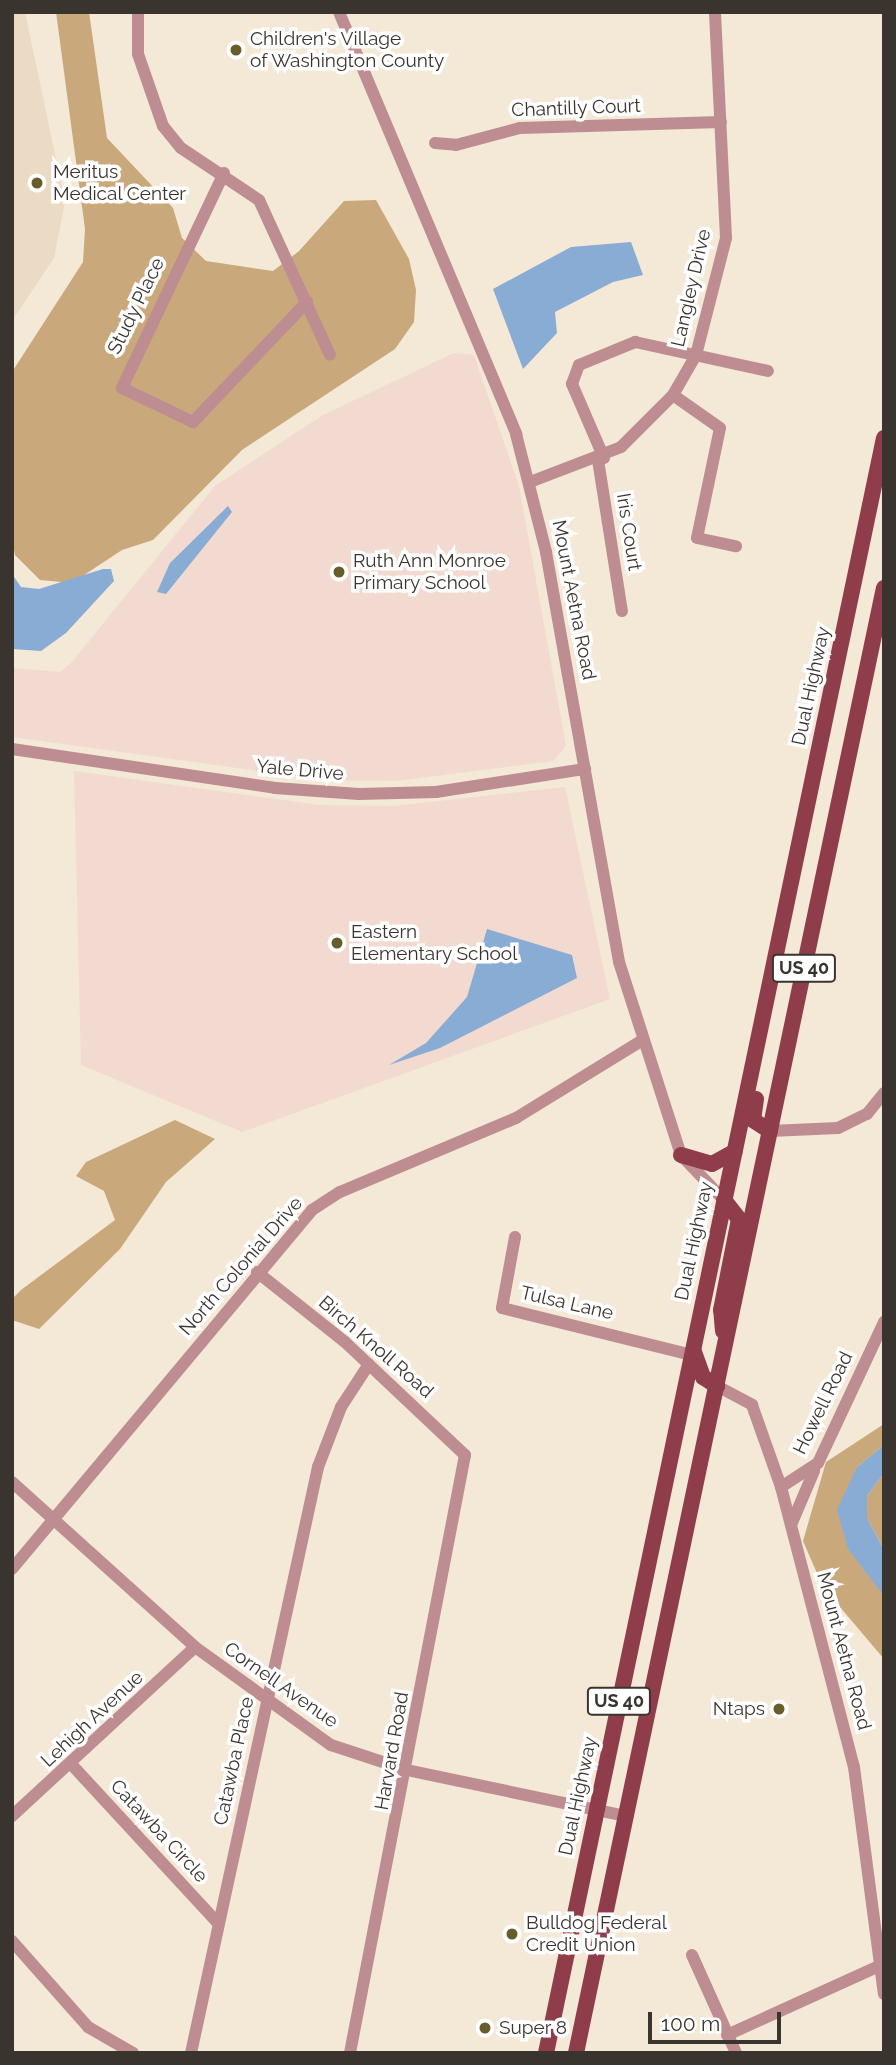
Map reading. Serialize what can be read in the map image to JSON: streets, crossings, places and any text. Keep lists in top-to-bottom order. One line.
{"streets":{"main road":["Dual Highway","US 40"],"street":["Chantilly Court","Langley Drive","Study Place","Iris Court","Mount Aetna Road","Yale Drive","North Colonial Drive","Tulsa Lane","Birch Knoll Road","Howell Road","Cornell Avenue","Lehigh Avenue","Harvard Road","Catawba Place","Catawba Circle"]},"crossings":[["Chantilly Court","Langley Drive"],["Langley Drive","Iris Court"],["Langley Drive","Mount Aetna Road"],["Mount Aetna Road","Dual Highway"],["Mount Aetna Road","Yale Drive"],["Mount Aetna Road","US 40"],["Mount Aetna Road","North Colonial Drive"],["Mount Aetna Road","Howell Road"],["Dual Highway","Tulsa Lane"],["Dual Highway","Cornell Avenue"],["US 40","Cornell Avenue"],["North Colonial Drive","Birch Knoll Road"],["North Colonial Drive","Cornell Avenue"],["Birch Knoll Road","Harvard Road"],["Birch Knoll Road","Catawba Place"],["Cornell Avenue","Lehigh Avenue"],["Cornell Avenue","Harvard Road"],["Cornell Avenue","Catawba Place"],["Lehigh Avenue","Catawba Circle"],["Catawba Place","Catawba Circle"]],"places":["Children's Village of Washington County","Meritus Medical Center","Ruth Ann Monroe Primary School","Eastern Elementary School","Ntaps","Bulldog Federal Credit Union","Super 8"],"scale_bar":"100 m"}
